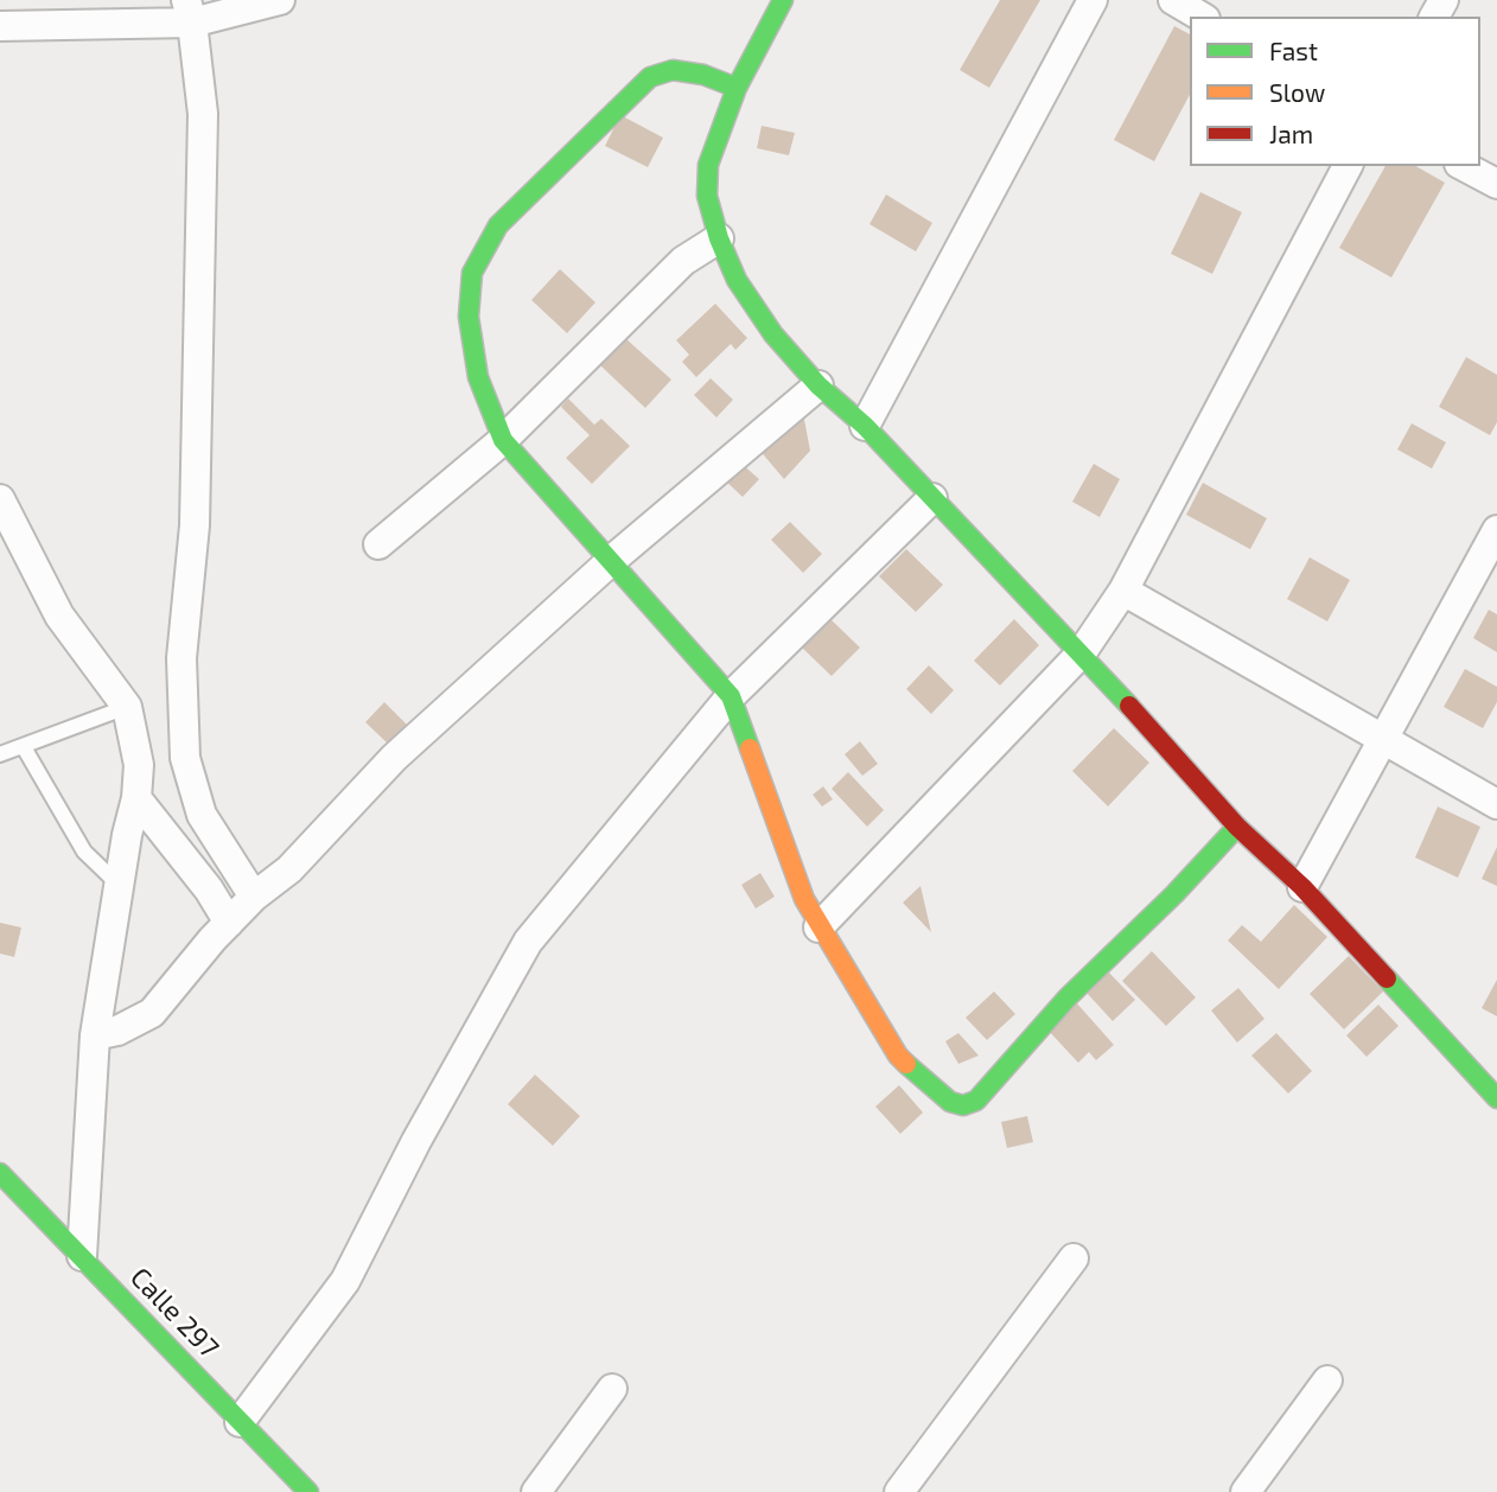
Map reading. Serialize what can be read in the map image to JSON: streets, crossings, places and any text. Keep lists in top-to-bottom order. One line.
{"streets":{"street":["Calle 297"]},"legend":["Fast","Slow","Jam"]}
